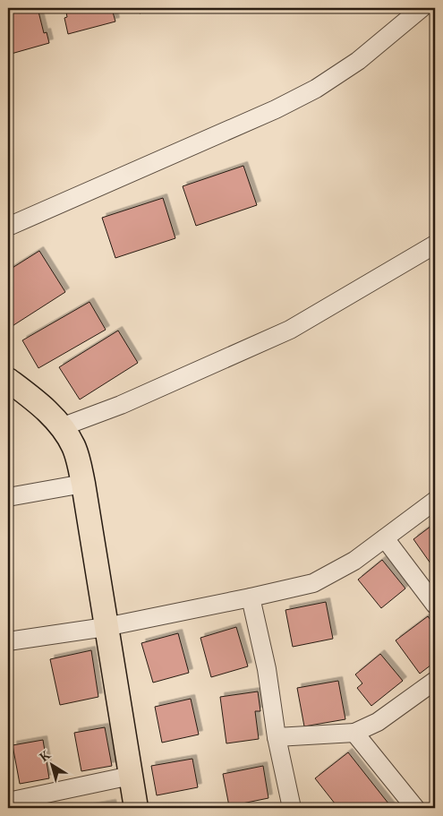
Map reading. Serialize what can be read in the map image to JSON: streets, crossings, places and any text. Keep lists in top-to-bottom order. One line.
{"north":"top left"}
